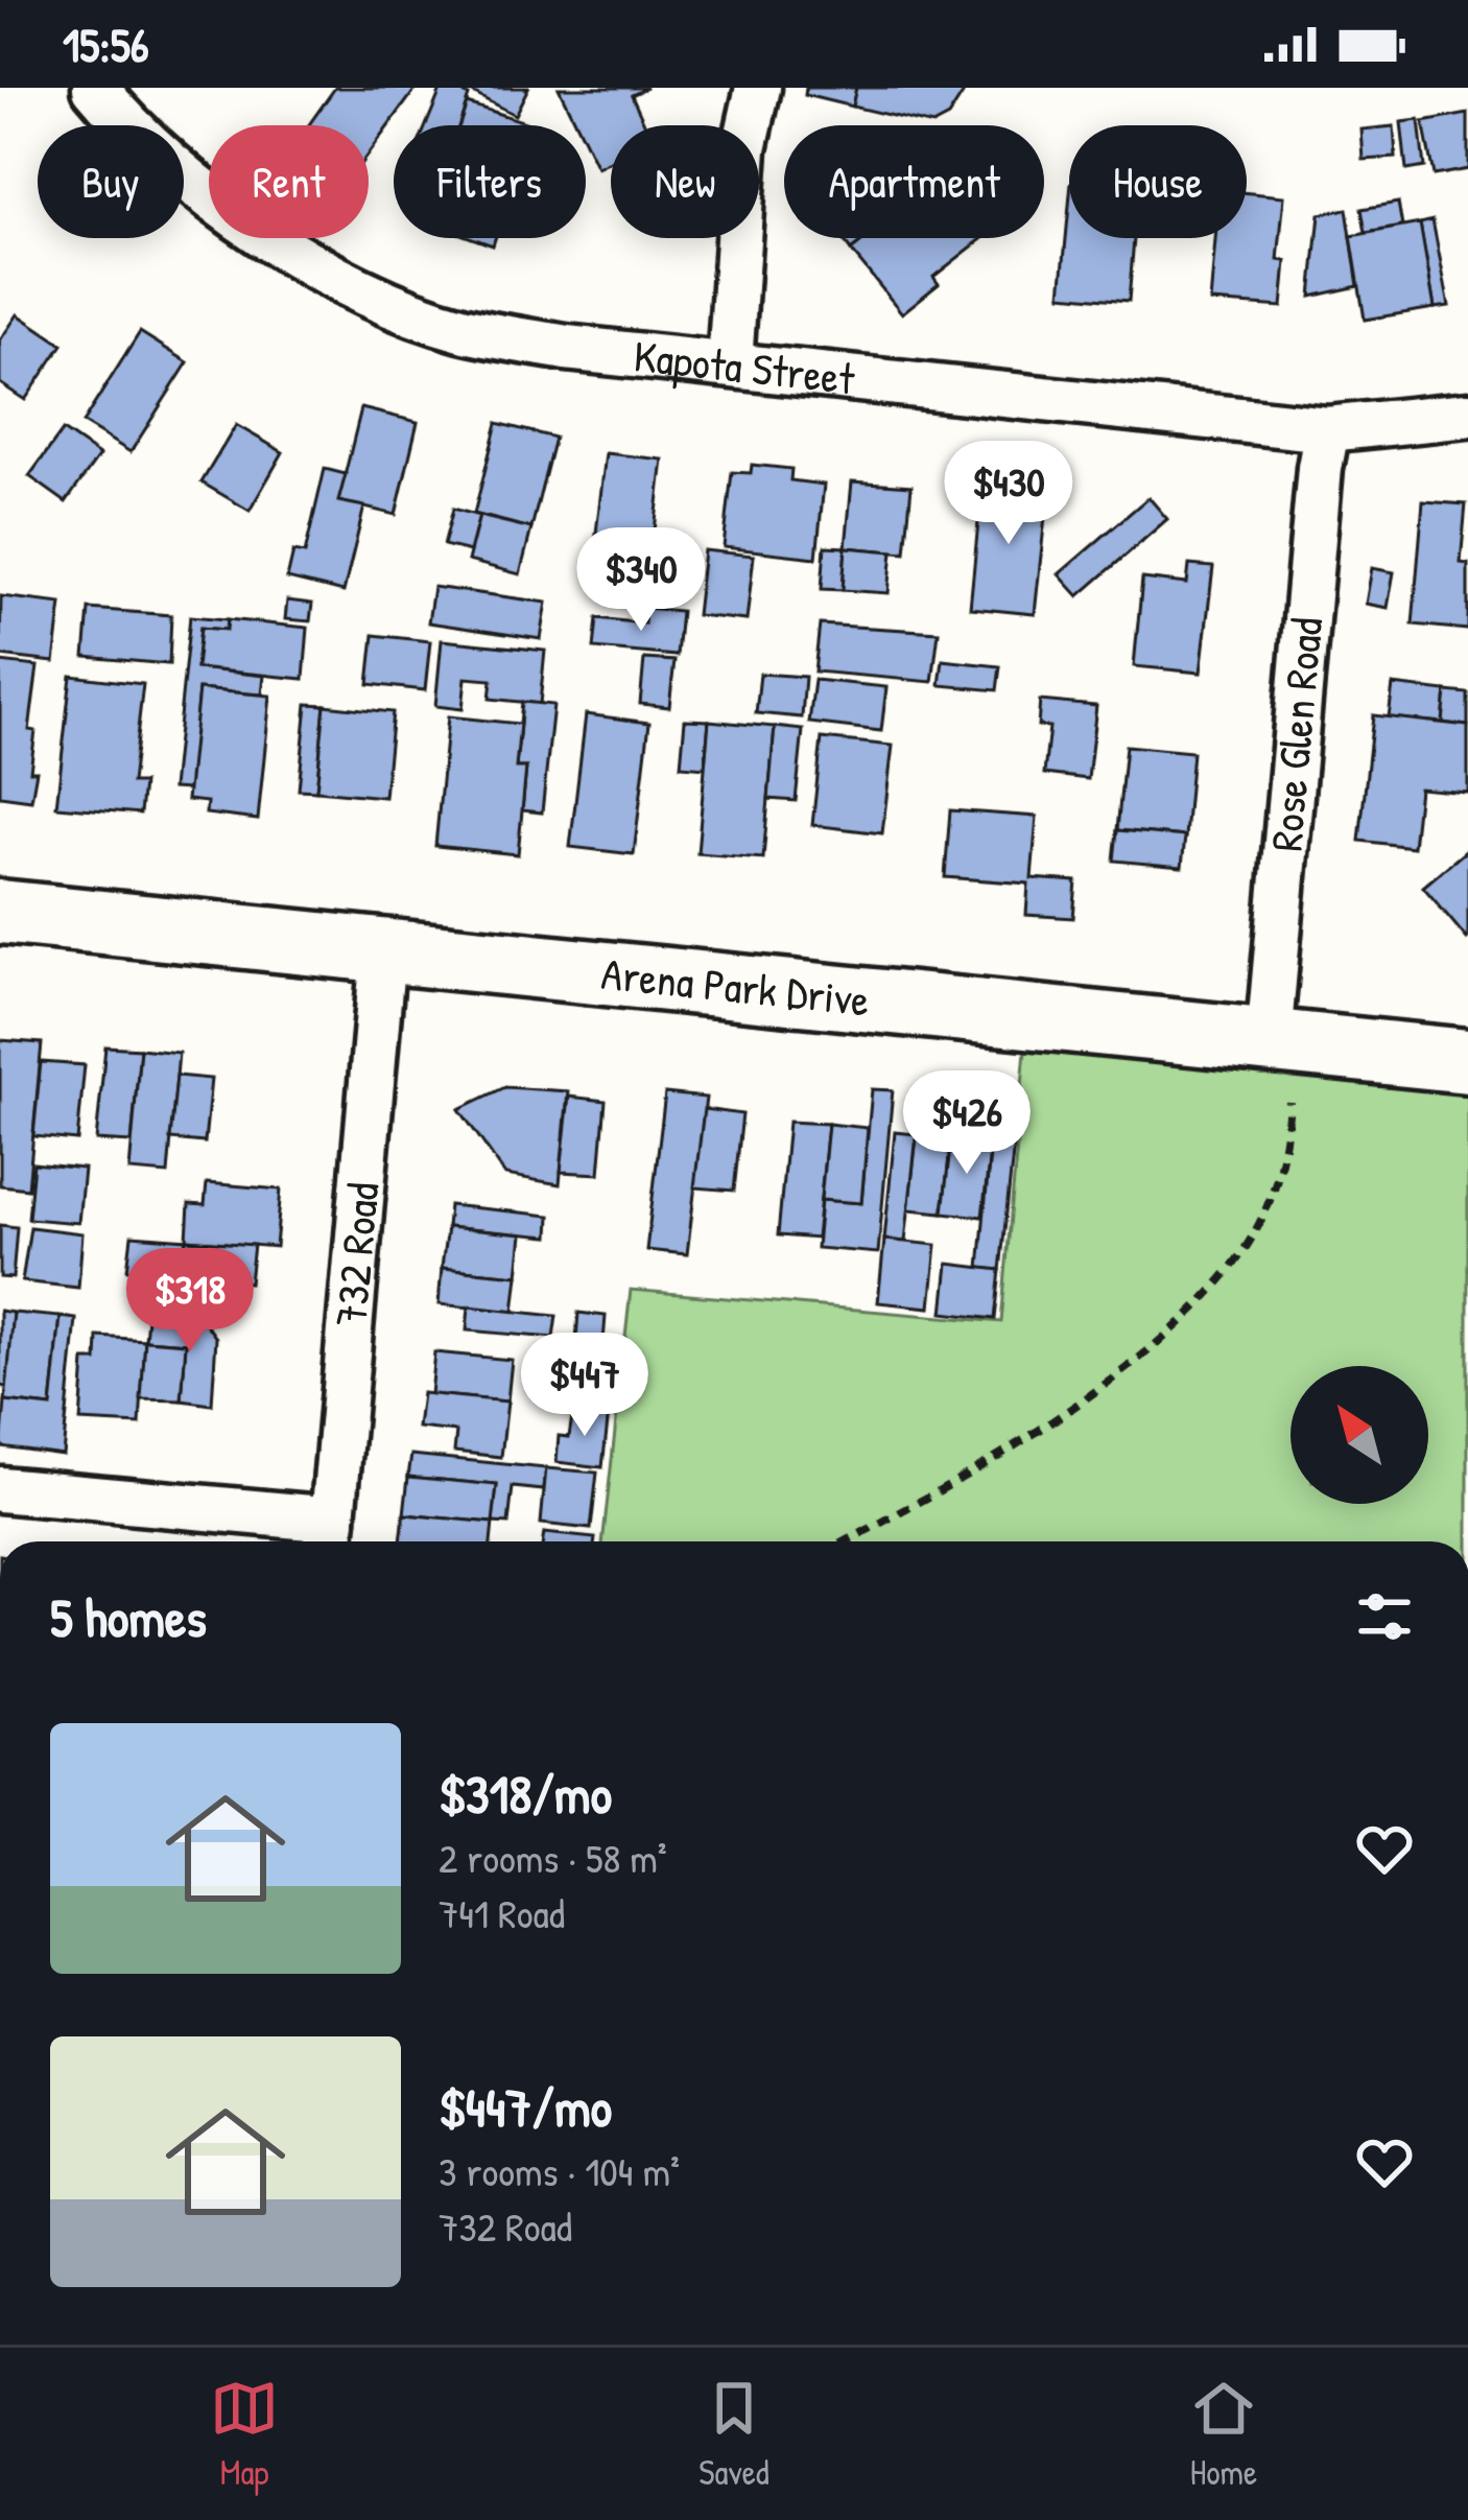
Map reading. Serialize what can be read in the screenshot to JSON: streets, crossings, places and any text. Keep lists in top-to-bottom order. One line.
{"streets":{"street":["Kapota Street","Rose Glen Road","Arena Park Drive","732 Road"]},"crossings":[["Kapota Street","Rose Glen Road"],["Rose Glen Road","Arena Park Drive"],["Arena Park Drive","732 Road"]],"north":"top left","page":{"status":"15:56","chip":["Buy","Rent","Filters","New","Apartment","House"],"price":["$430","$340","$426","$318","$447"],"heading":"5 homes","list":[{"name":"$318/mo","note":"2 rooms · 58 m² · 741 Road"},{"name":"$447/mo","note":"3 rooms · 104 m² · 732 Road"}],"tabs":["Map","Saved","Home"]}}
